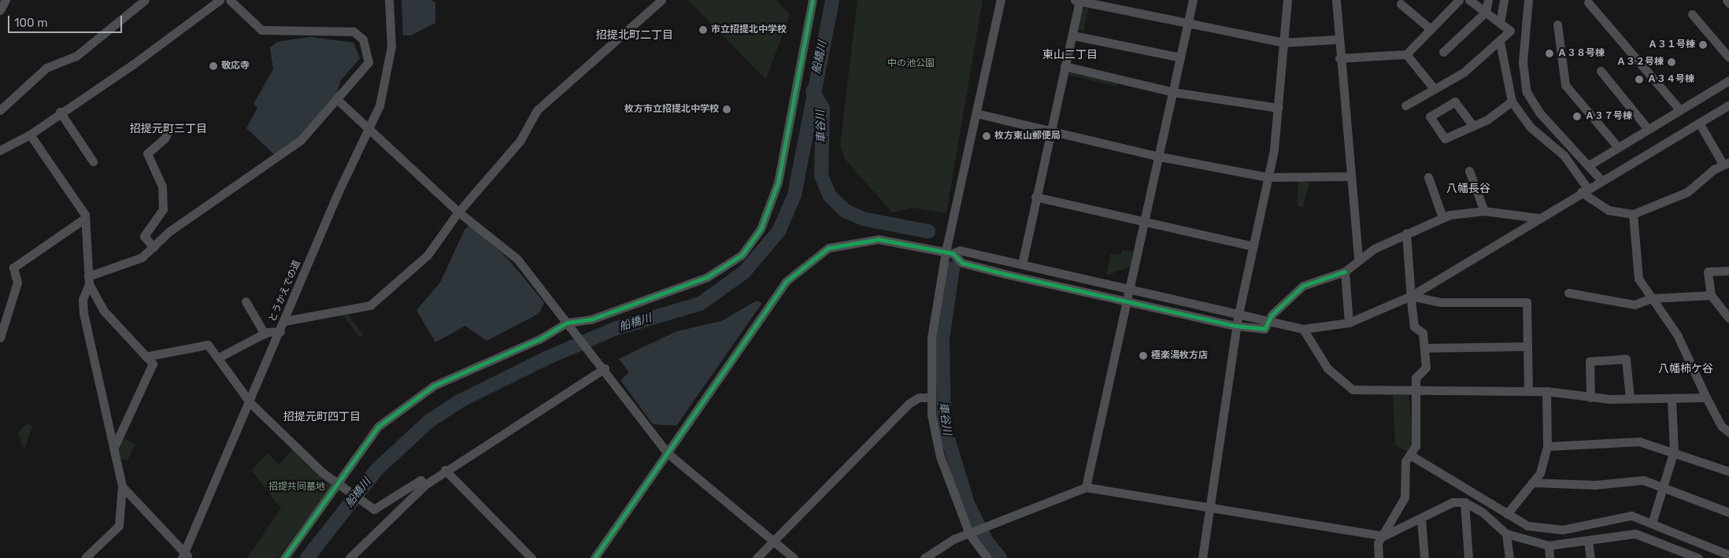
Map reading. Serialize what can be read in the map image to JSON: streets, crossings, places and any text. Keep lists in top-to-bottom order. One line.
{"streets":{"street":["とうかえでの道"]},"districts":["招提北町二丁目","東山二丁目","招提元町三丁目","八幡長谷","八幡柿ケ谷","招提元町四丁目"],"water":["船橋川","車谷川"],"parks":["中の池公園","招提共同墓地"],"places":["市立招提北中学校","Ａ３１号棟","Ａ３８号棟","Ａ３２号棟","敬応寺","Ａ３４号棟","枚方市立招提北中学校","Ａ３７号棟","枚方東山郵便局","極楽湯枚方店"],"scale_bar":"100 m"}
